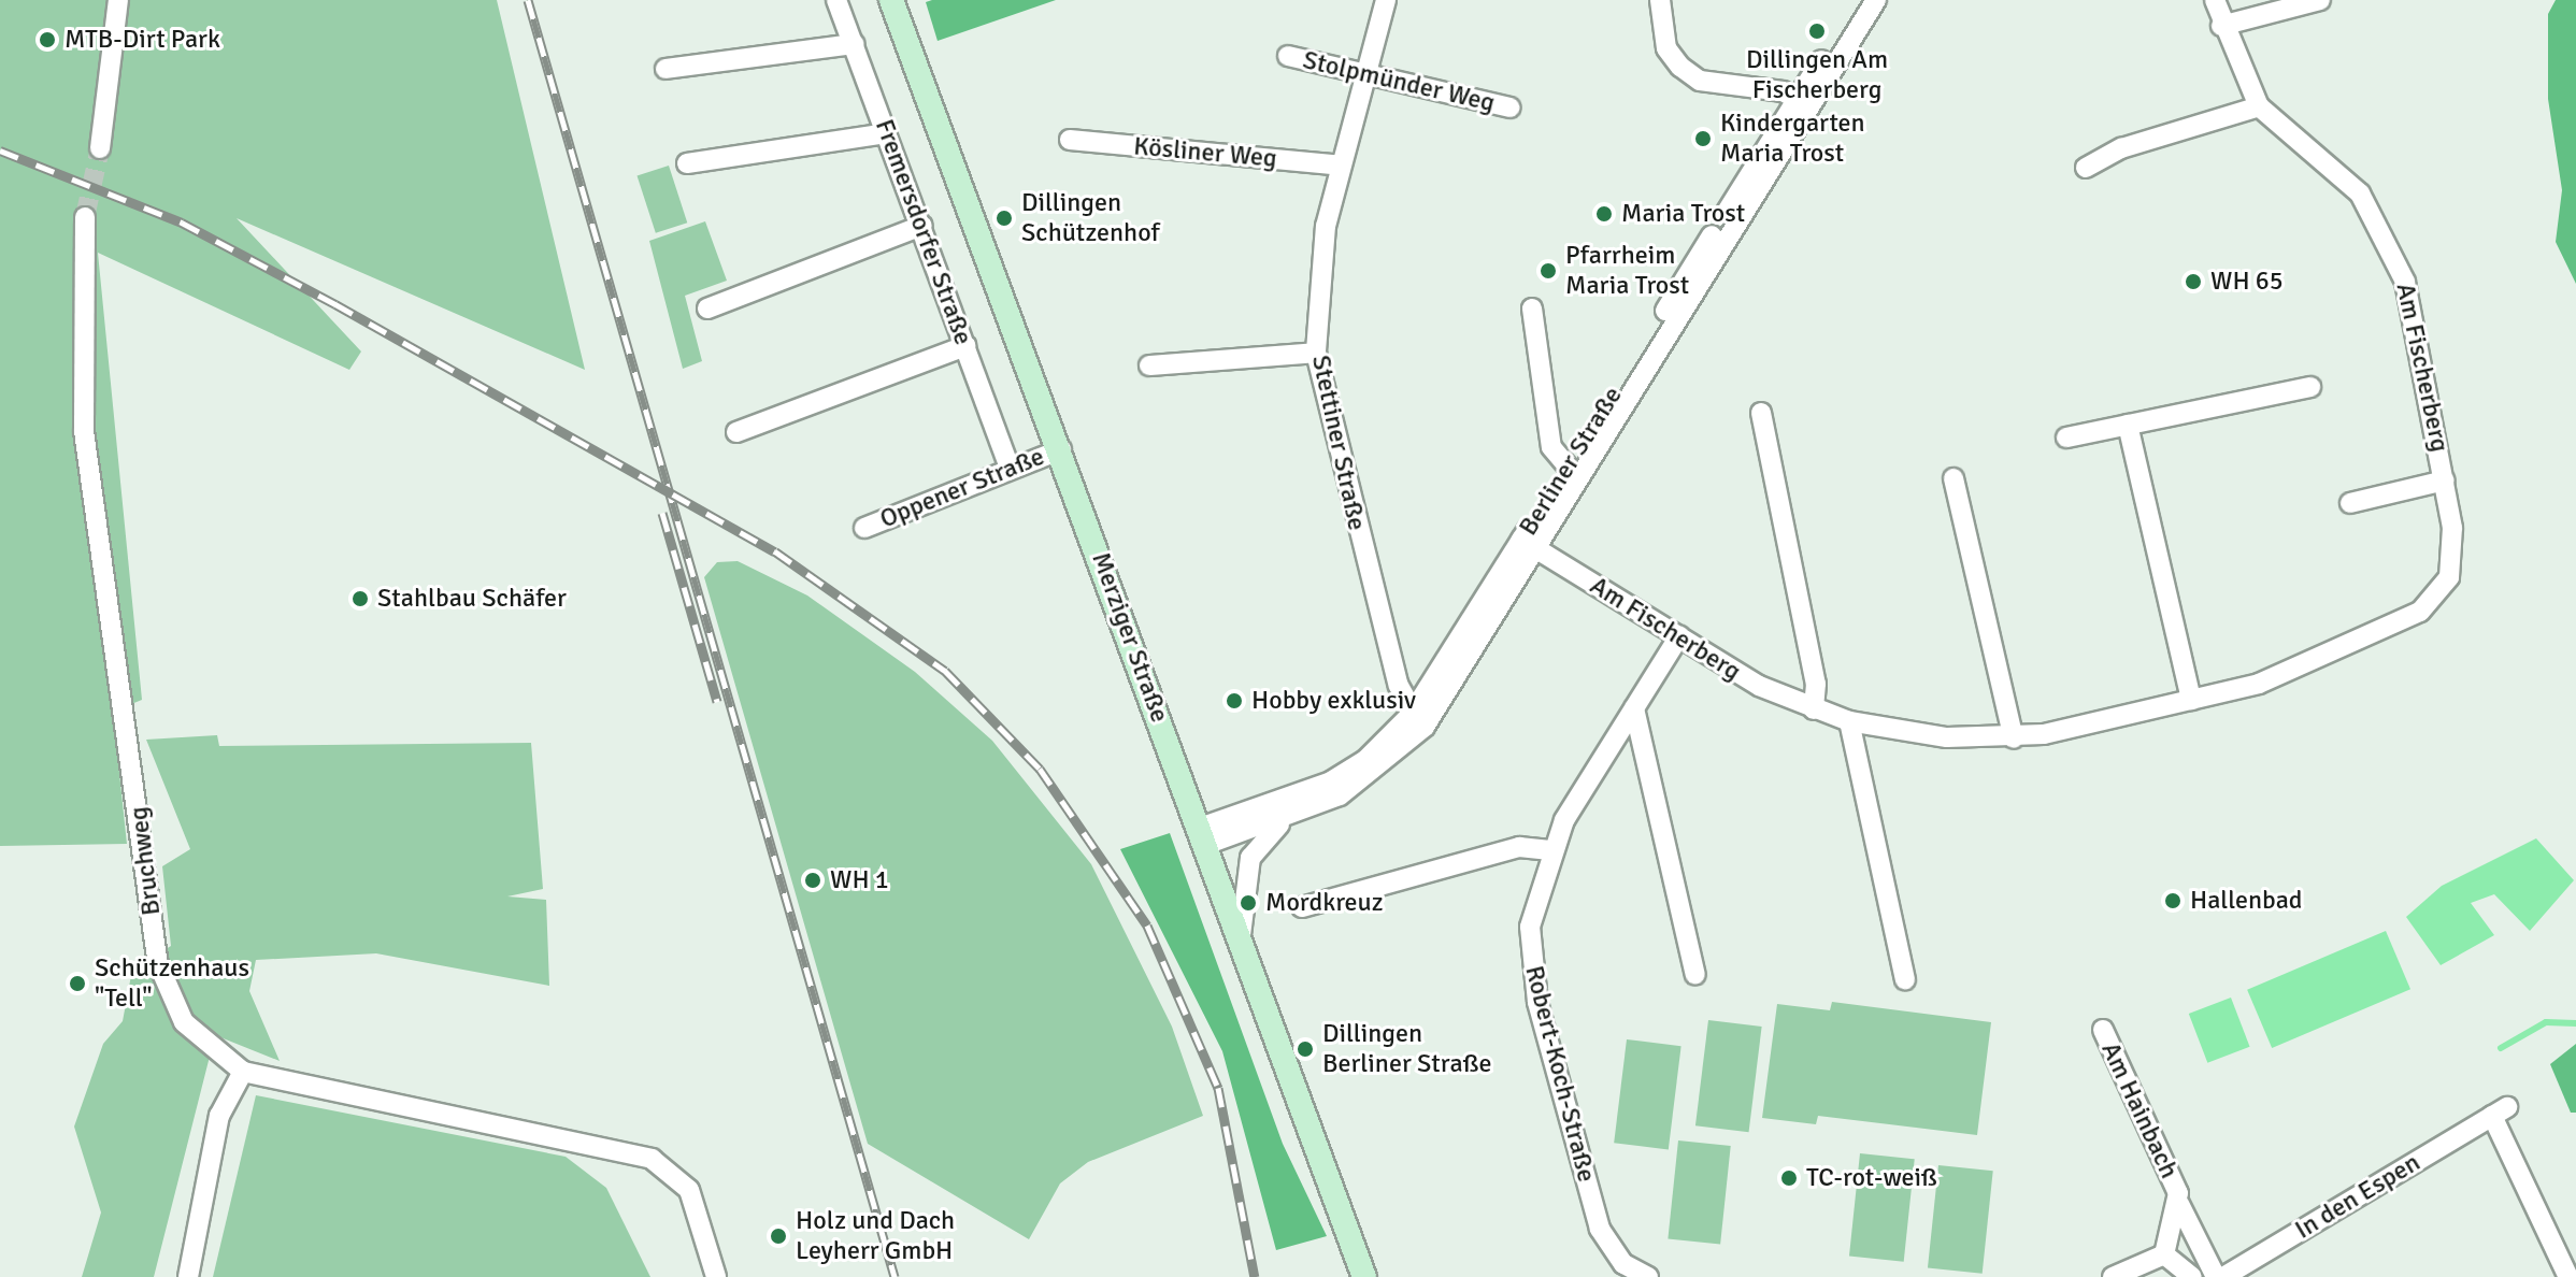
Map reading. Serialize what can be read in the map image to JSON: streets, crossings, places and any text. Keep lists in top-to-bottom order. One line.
{"streets":{"main road":["Merziger Straße"],"street":["Stolpmünder Weg","Kösliner Weg","Fremersdorfer Straße","Am Fischerberg","Stettiner Straße","Berliner Straße","Oppener Straße","Bruchweg","Robert-Koch-Straße","Am Hainbach","In den Espen"]},"crossings":[["Stolpmünder Weg","Stettiner Straße"],["Kösliner Weg","Stettiner Straße"],["Fremersdorfer Straße","Oppener Straße"],["Am Fischerberg","Berliner Straße"],["Am Fischerberg","Robert-Koch-Straße"],["Stettiner Straße","Berliner Straße"],["Berliner Straße","Merziger Straße"],["Oppener Straße","Merziger Straße"]],"places":["Dillingen Am Fischerberg","MTB-Dirt Park","Kindergarten Maria Trost","Maria Trost","Dillingen Schützenhof","Pfarrheim Maria Trost","WH 65","Stahlbau Schäfer","Hobby exklusiv","WH 1","Hallenbad","Mordkreuz","Schützenhaus \"Tell\"","Dillingen Berliner Straße","TC-rot-weiß","Holz und Dach Leyherr GmbH"]}
